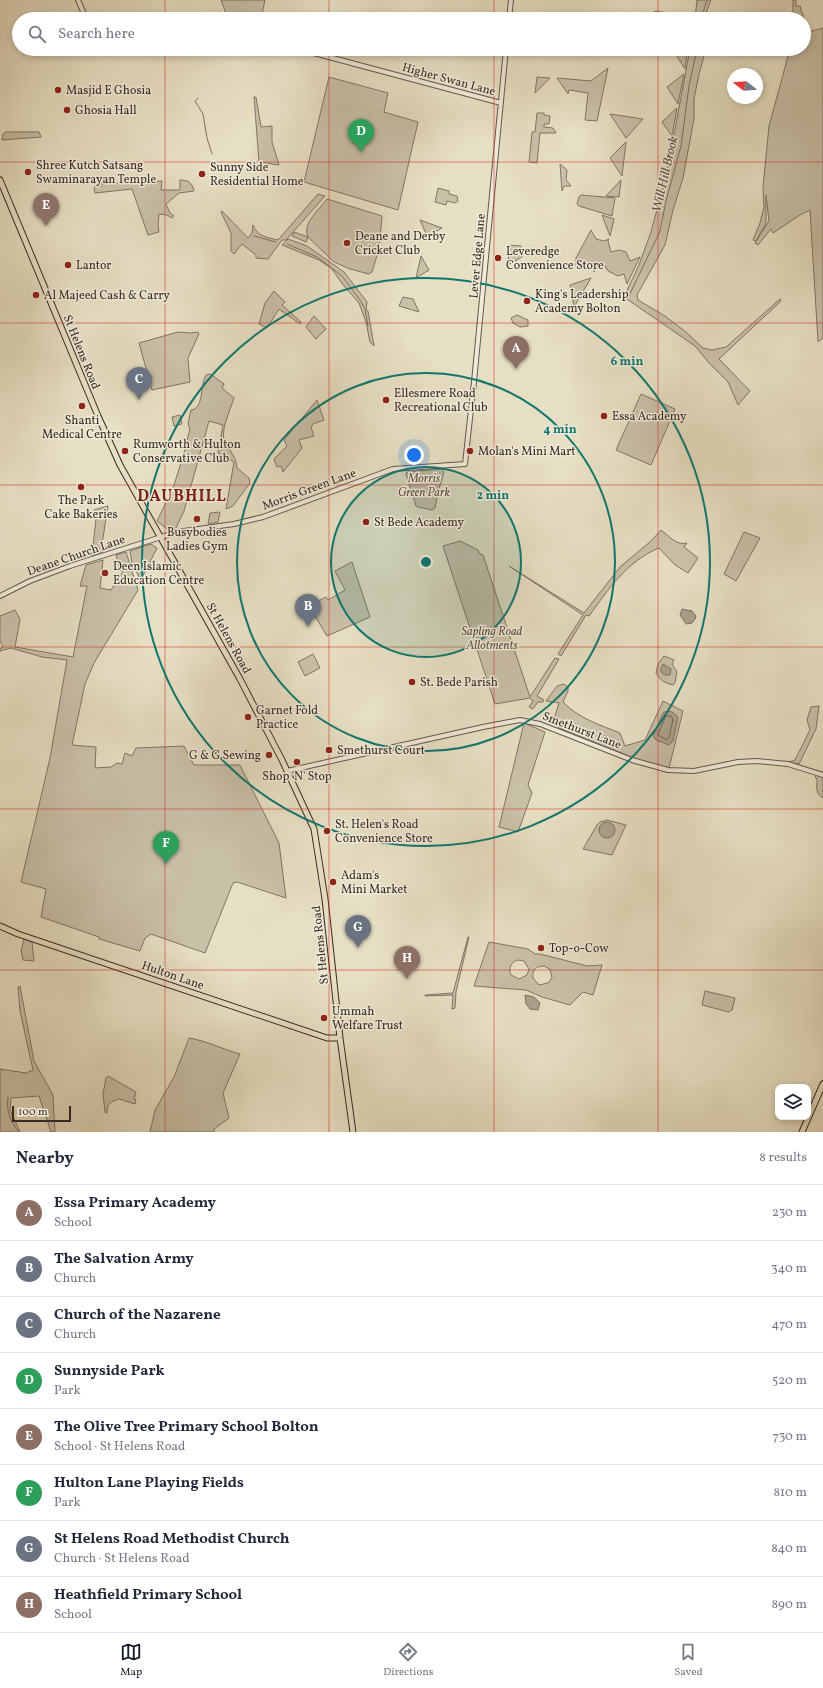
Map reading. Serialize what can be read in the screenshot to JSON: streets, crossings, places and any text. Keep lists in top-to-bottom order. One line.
{"streets":{"main road":["St Helens Road","Hulton Lane"],"street":["Higher Swan Lane","Lever Edge Lane","Morris Green Lane","Deane Church Lane","Smethurst Lane"]},"crossings":[["Higher Swan Lane","Lever Edge Lane"],["Lever Edge Lane","Morris Green Lane"],["St Helens Road","Morris Green Lane"],["St Helens Road","Deane Church Lane"],["St Helens Road","Smethurst Lane"],["St Helens Road","Hulton Lane"],["Morris Green Lane","Deane Church Lane"]],"districts":["DAUBHILL"],"water":["Will Hill Brook"],"parks":["Morris Green Park","Sapling Road Allotments"],"places":["Masjid E Ghosia","Ghosia Hall","Shree Kutch Satsang Swaminarayan Temple","Sunny Side Residential Home","Deane and Derby Cricket Club","Leveredge Convenience Store","Lantor","Al Majeed Cash & Carry","King's Leadership Academy Bolton","Ellesmere Road Recreational Club","Shanti Medical Centre","Essa Academy","Rumworth & Hulton Conservative Club","Molan's Mini Mart","The Park Cake Bakeries","Busybodies Ladies Gym","St Bede Academy","Deen Islamic Education Centre","St. Bede Parish","Garnet Fold Practice","Smethurst Court","G & G Sewing","Shop 'N' Stop","St. Helen's Road Convenience Store","Adam's Mini Market","Top-o-Cow","Ummah Welfare Trust"],"scale_bar":"100 m","north":"left","page":{"search":"Search here","pins":["D","E","A","C","B","F","G","H"],"scale":"100 m","heading":["Nearby","8 results"],"list":[{"mark":"A","name":"Essa Primary Academy","note":"School","value":"230 m"},{"mark":"B","name":"The Salvation Army","note":"Church","value":"340 m"},{"mark":"C","name":"Church of the Nazarene","note":"Church","value":"470 m"},{"mark":"D","name":"Sunnyside Park","note":"Park","value":"520 m"},{"mark":"E","name":"The Olive Tree Primary School Bolton","note":"School · St Helens Road","value":"730 m"},{"mark":"F","name":"Hulton Lane Playing Fields","note":"Park","value":"810 m"},{"mark":"G","name":"St Helens Road Methodist Church","note":"Church · St Helens Road","value":"840 m"},{"mark":"H","name":"Heathfield Primary School","note":"School","value":"890 m"}],"nav":["Map","Directions","Saved"]},"rings":["6 min","4 min","2 min"]}
